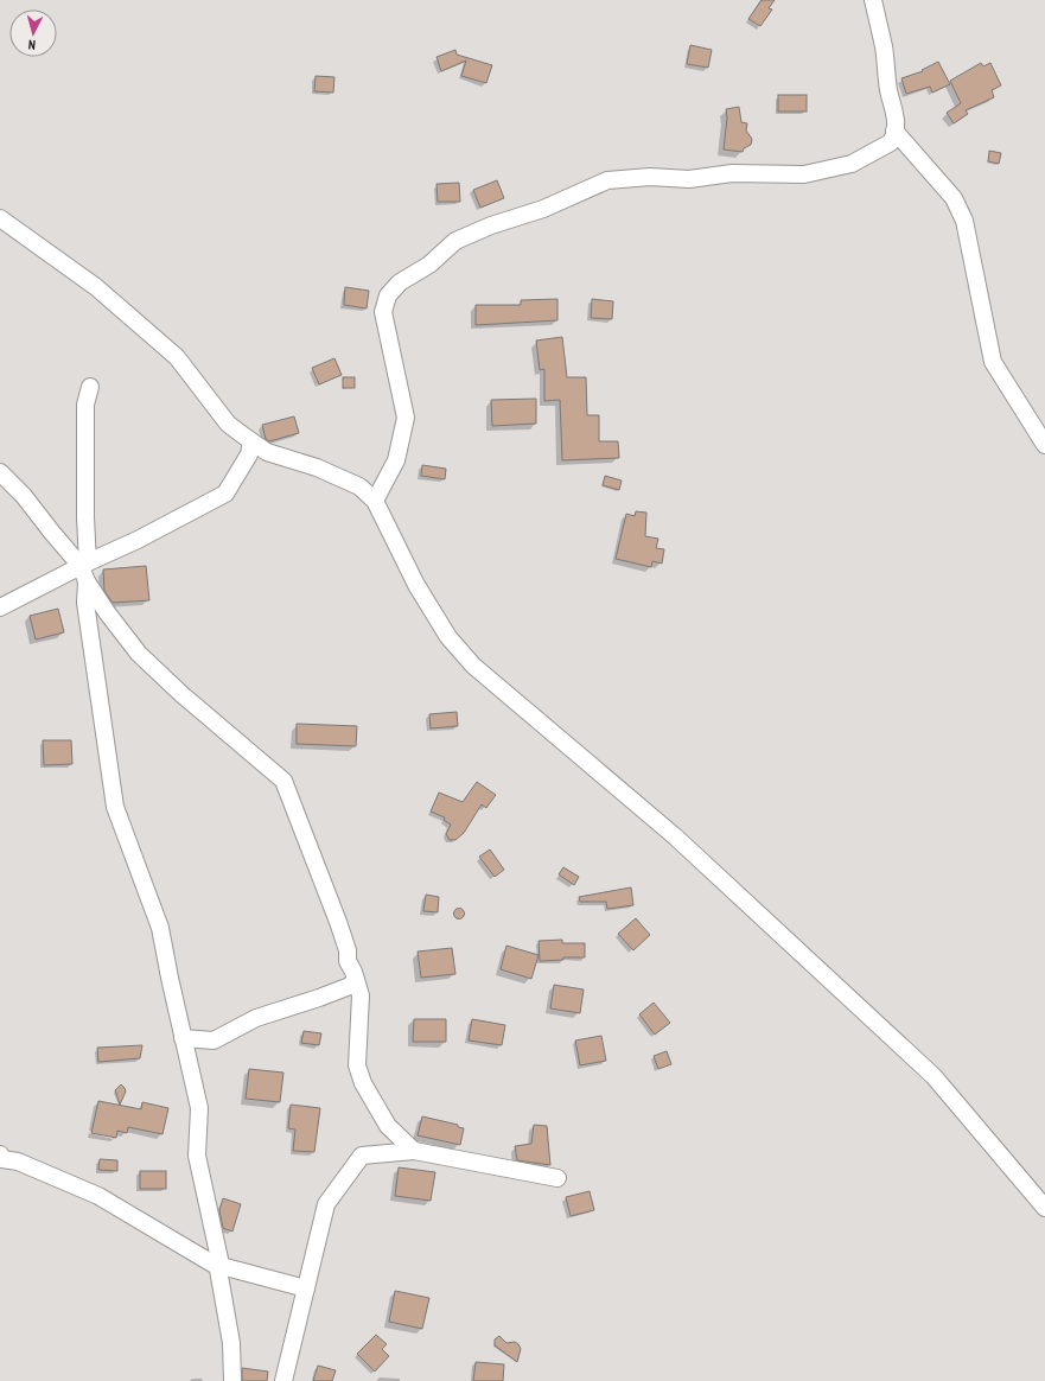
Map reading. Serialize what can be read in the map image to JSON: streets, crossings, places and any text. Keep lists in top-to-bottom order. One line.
{"north":"bottom"}
